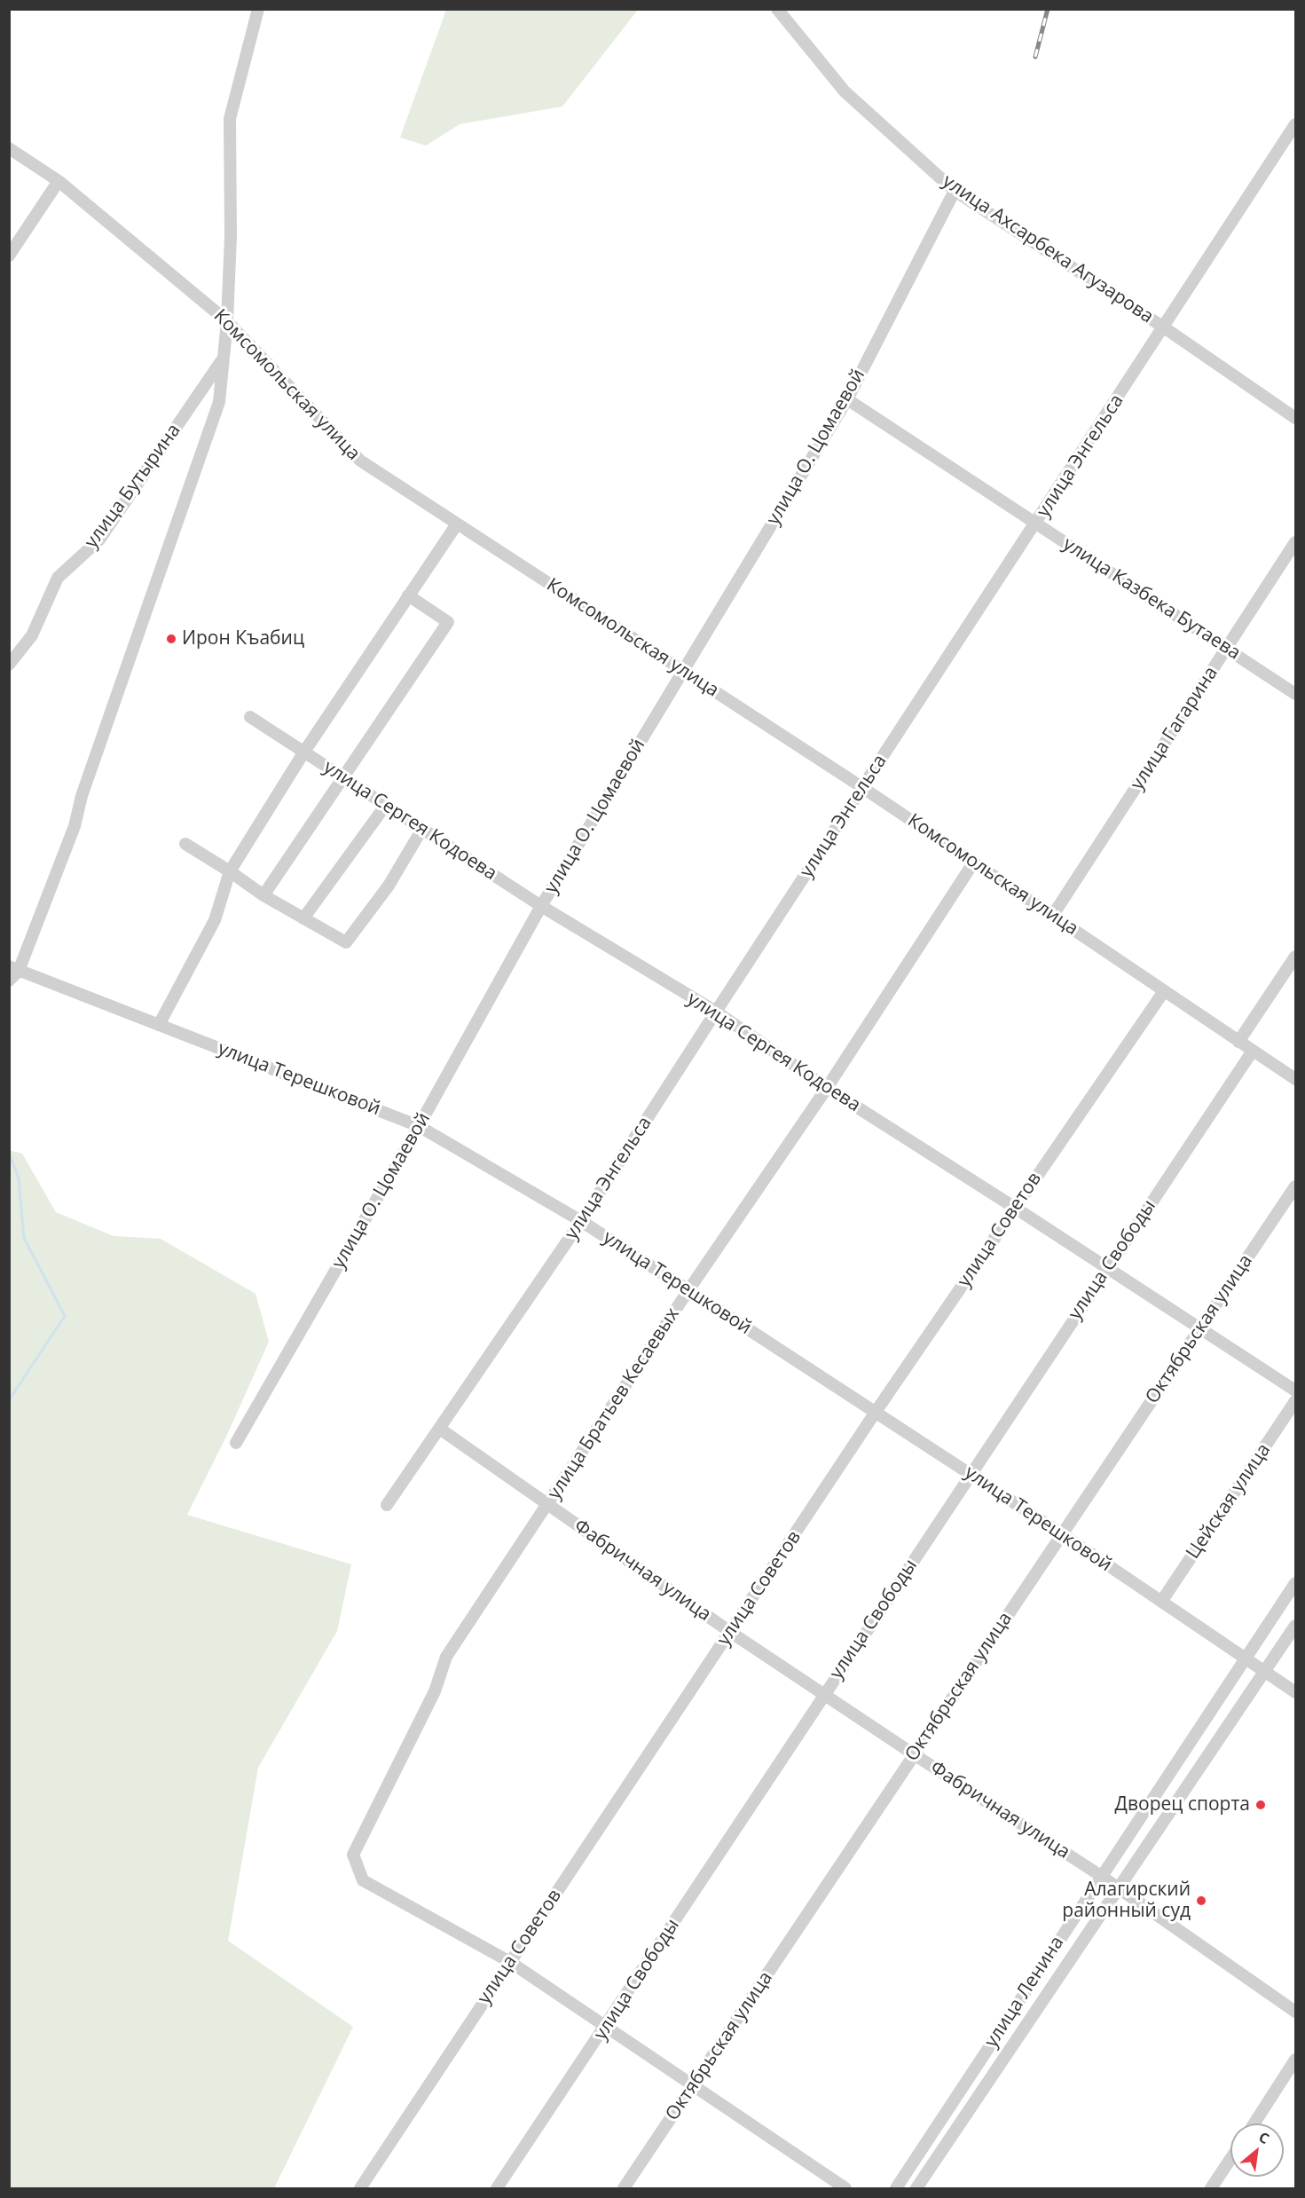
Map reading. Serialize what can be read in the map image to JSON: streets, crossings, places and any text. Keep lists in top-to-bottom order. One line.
{"streets":{"street":["улица Ахсарбека Агузарова","Комсомольская улица","улица О. Цомаевой","улица Энгельса","улица Бутырина","улица Казбека Бутаева","улица Гагарина","улица Сергея Кодоева","улица Терешковой","улица Советов","улица Свободы","Октябрьская улица","улица Братьев Кесаевых","Цейская улица","Фабричная улица","улица Ленина"]},"crossings":[["улица Ахсарбека Агузарова","улица О. Цомаевой"],["улица Ахсарбека Агузарова","улица Энгельса"],["Комсомольская улица","улица О. Цомаевой"],["Комсомольская улица","улица Энгельса"],["Комсомольская улица","улица Гагарина"],["Комсомольская улица","улица Советов"],["Комсомольская улица","улица Свободы"],["Комсомольская улица","улица Братьев Кесаевых"],["улица О. Цомаевой","улица Казбека Бутаева"],["улица О. Цомаевой","улица Сергея Кодоева"],["улица О. Цомаевой","улица Терешковой"],["улица Энгельса","улица Казбека Бутаева"],["улица Энгельса","улица Сергея Кодоева"],["улица Энгельса","улица Терешковой"],["улица Энгельса","Фабричная улица"],["улица Казбека Бутаева","улица Гагарина"],["улица Сергея Кодоева","улица Советов"],["улица Сергея Кодоева","улица Свободы"],["улица Сергея Кодоева","Октябрьская улица"],["улица Сергея Кодоева","улица Братьев Кесаевых"],["улица Терешковой","улица Советов"],["улица Терешковой","улица Свободы"],["улица Терешковой","Октябрьская улица"],["улица Терешковой","улица Братьев Кесаевых"],["улица Терешковой","Цейская улица"],["улица Терешковой","улица Ленина"],["улица Советов","улица Братьев Кесаевых"],["улица Советов","Фабричная улица"],["улица Свободы","Фабричная улица"],["Октябрьская улица","Фабричная улица"],["улица Братьев Кесаевых","Фабричная улица"],["Фабричная улица","улица Ленина"]],"places":["Ирон Къабиц","Дворец спорта","Алагирский районный суд"],"north":"top right"}
